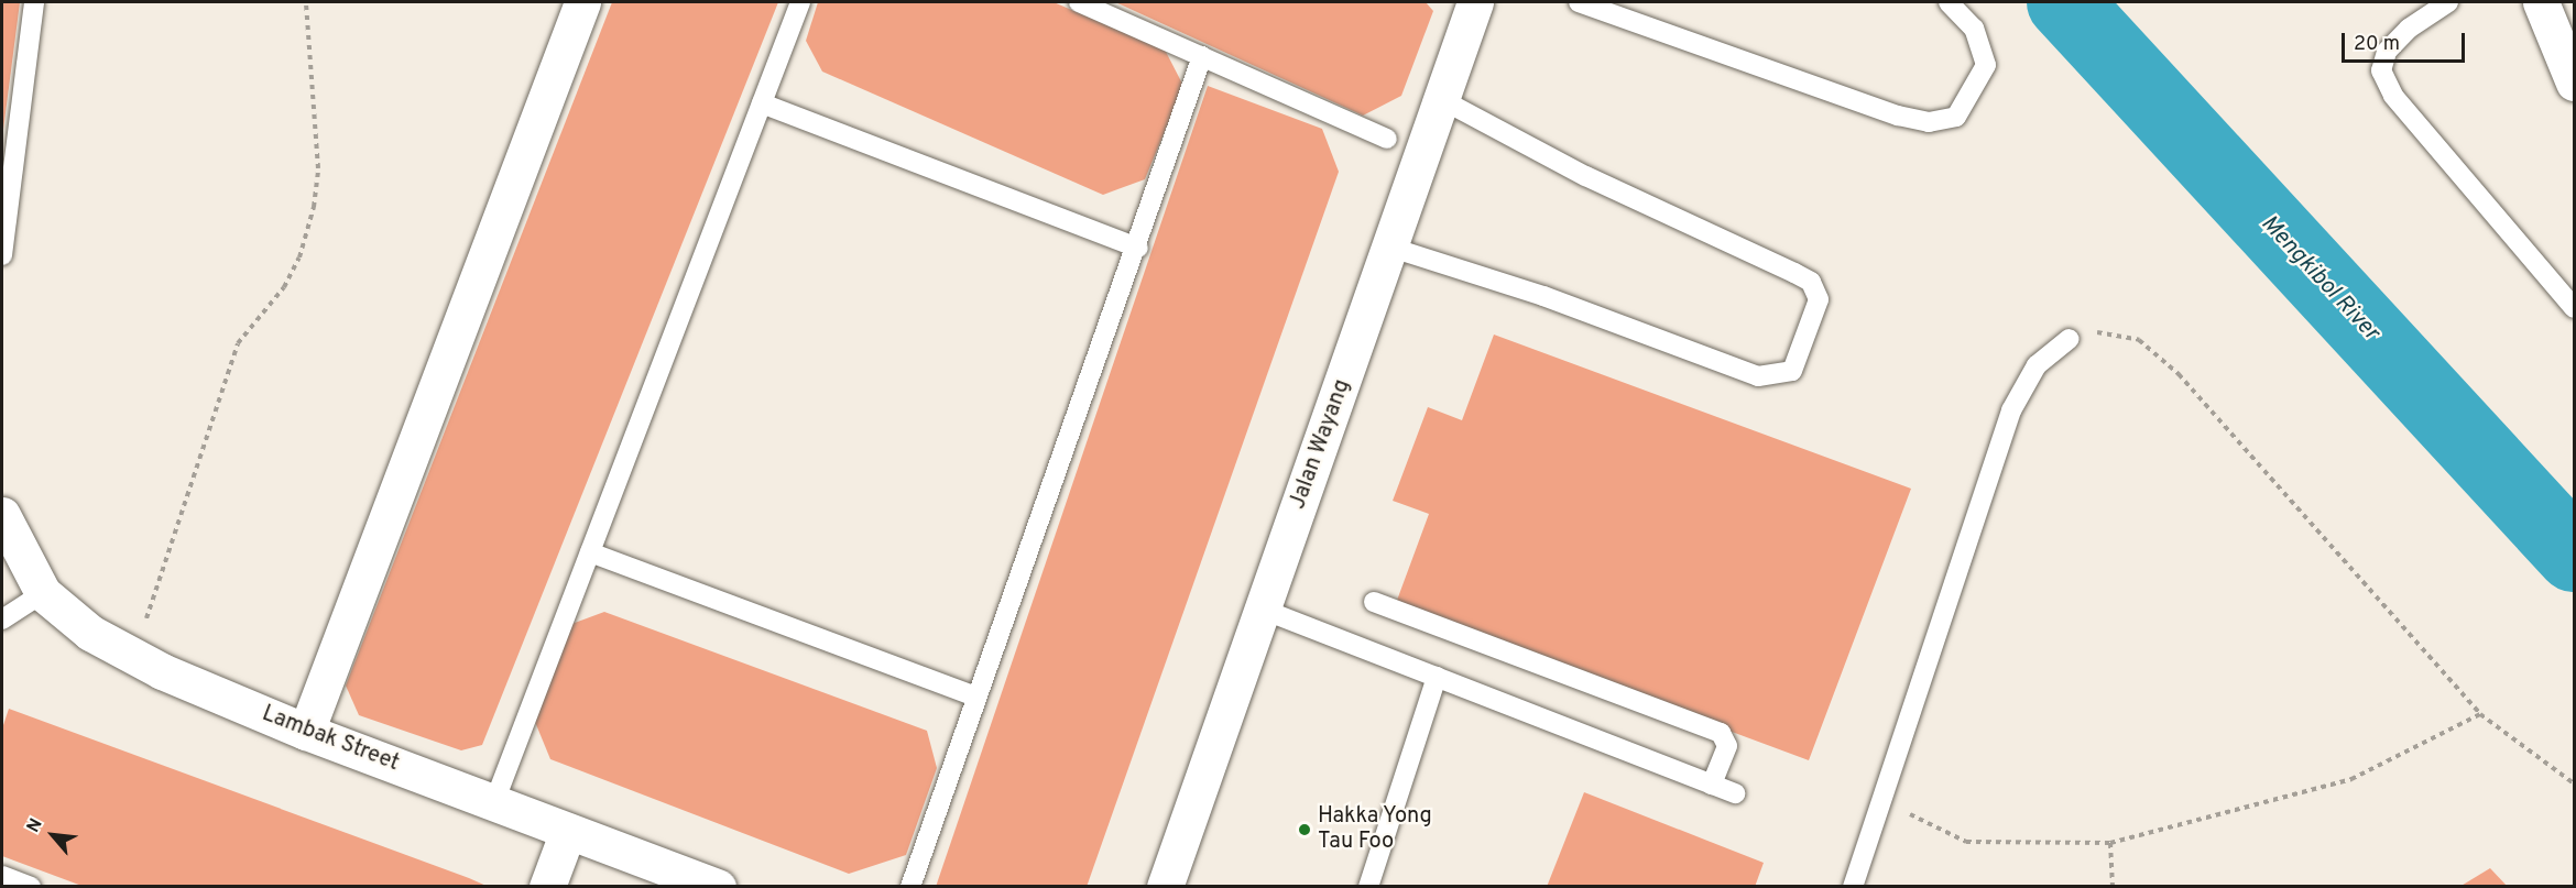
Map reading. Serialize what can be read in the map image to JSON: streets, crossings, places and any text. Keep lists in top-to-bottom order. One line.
{"streets":{"street":["Jalan Wayang","Lambak Street"]},"water":["Mengkibol River"],"places":["Hakka Yong Tau Foo"],"scale_bar":"20 m","north":"top left"}
